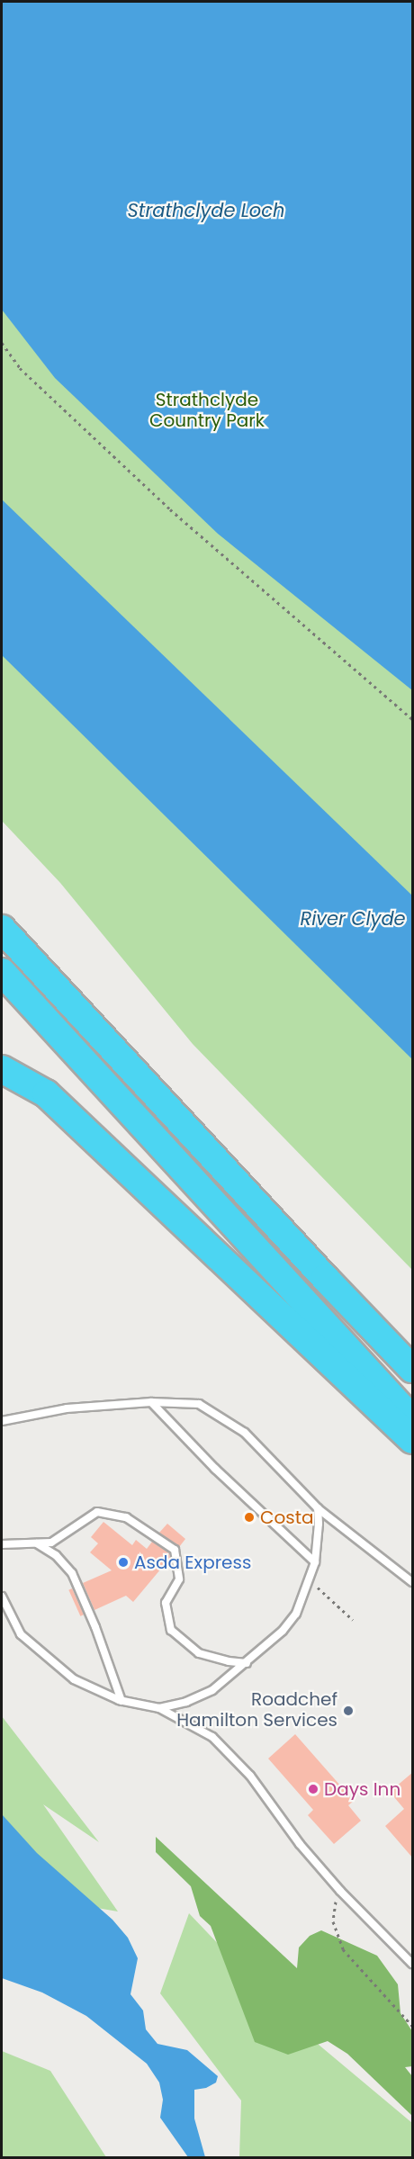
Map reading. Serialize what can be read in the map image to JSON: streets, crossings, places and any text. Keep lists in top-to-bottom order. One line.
{"water":["Strathclyde Loch","River Clyde"],"parks":["Strathclyde Country Park"],"places":["Costa","Asda Express","Roadchef Hamilton Services","Days Inn"]}
